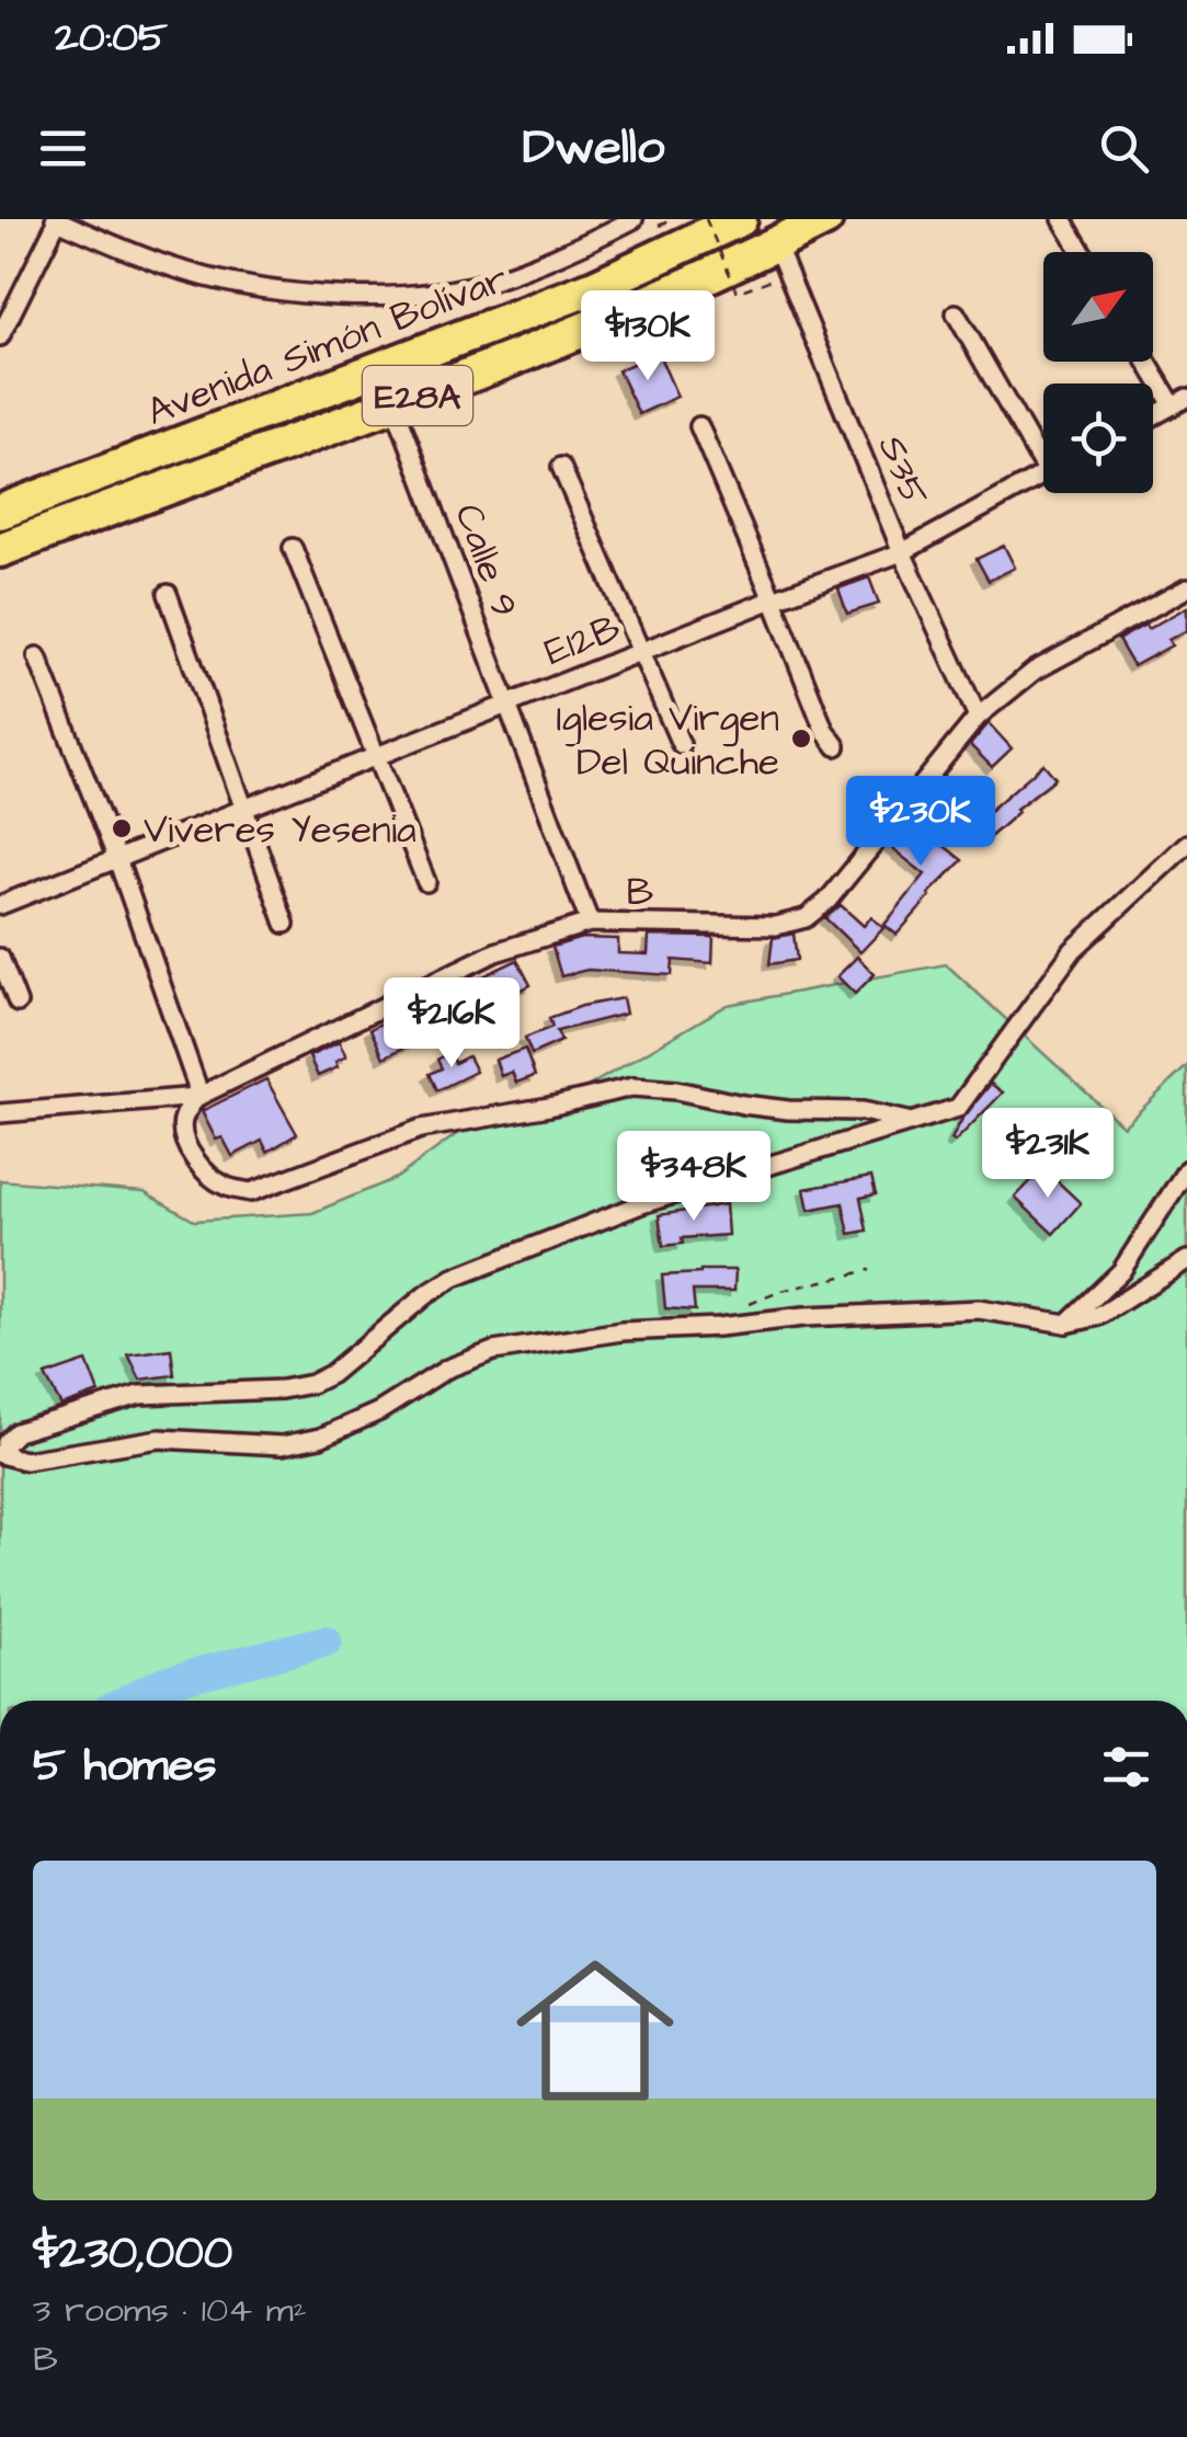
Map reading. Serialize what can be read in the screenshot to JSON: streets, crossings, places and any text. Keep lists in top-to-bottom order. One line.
{"streets":{"highway":["Avenida Simón Bolívar","E28A"],"street":["S35","Calle 9","E12B","B"]},"crossings":[["Avenida Simón Bolívar","S35"],["Avenida Simón Bolívar","Calle 9"],["S35","E12B"],["S35","B"],["Calle 9","E12B"],["Calle 9","B"]],"places":["Iglesia Virgen Del Quinche","Viveres Yesenia"],"north":"top right","page":{"status":"20:05","header":"Dwello","price":["$130K","$230K","$216K","$231K","$348K"],"heading":"5 homes","list":[{"name":"$230,000","note":"3 rooms · 104 m² · B"}]}}
